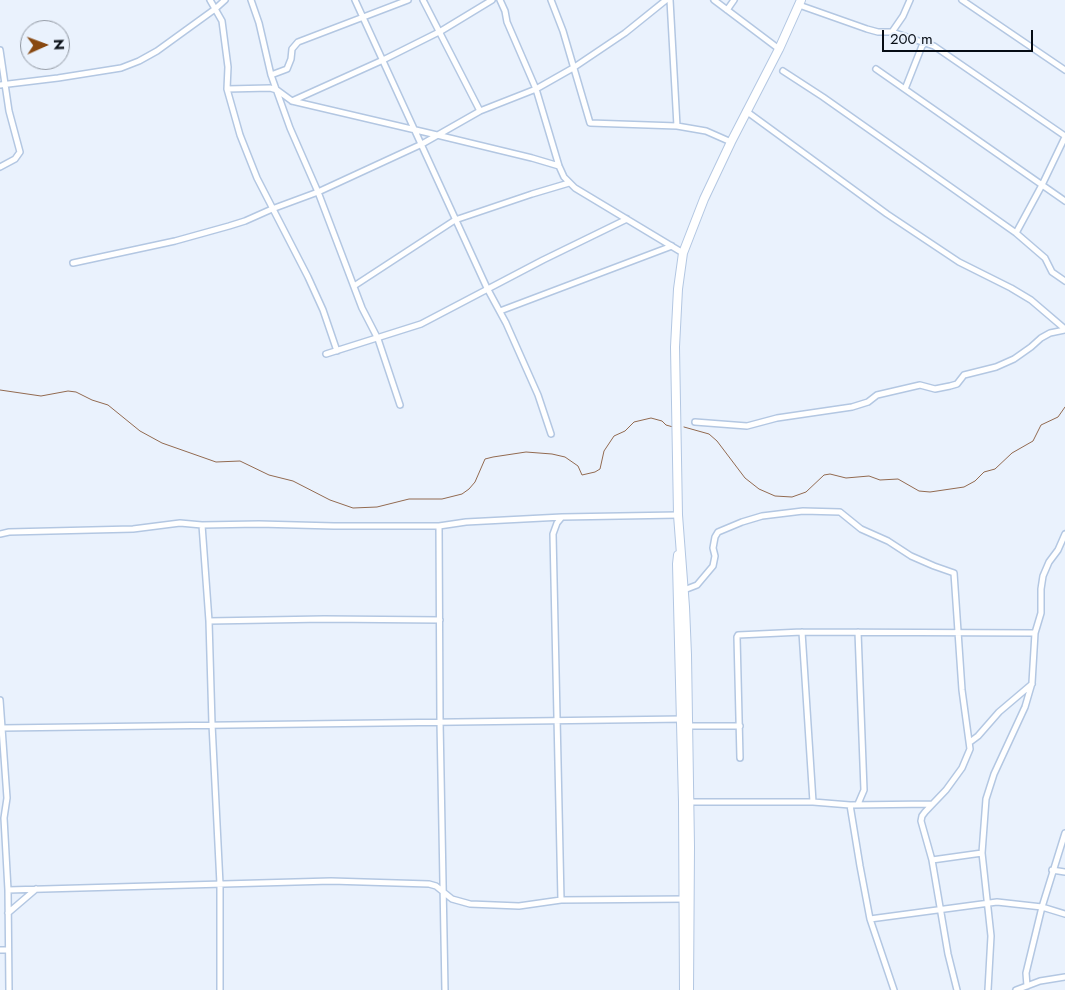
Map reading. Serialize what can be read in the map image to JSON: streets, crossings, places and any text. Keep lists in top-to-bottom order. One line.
{"scale_bar":"200 m","north":"right"}
